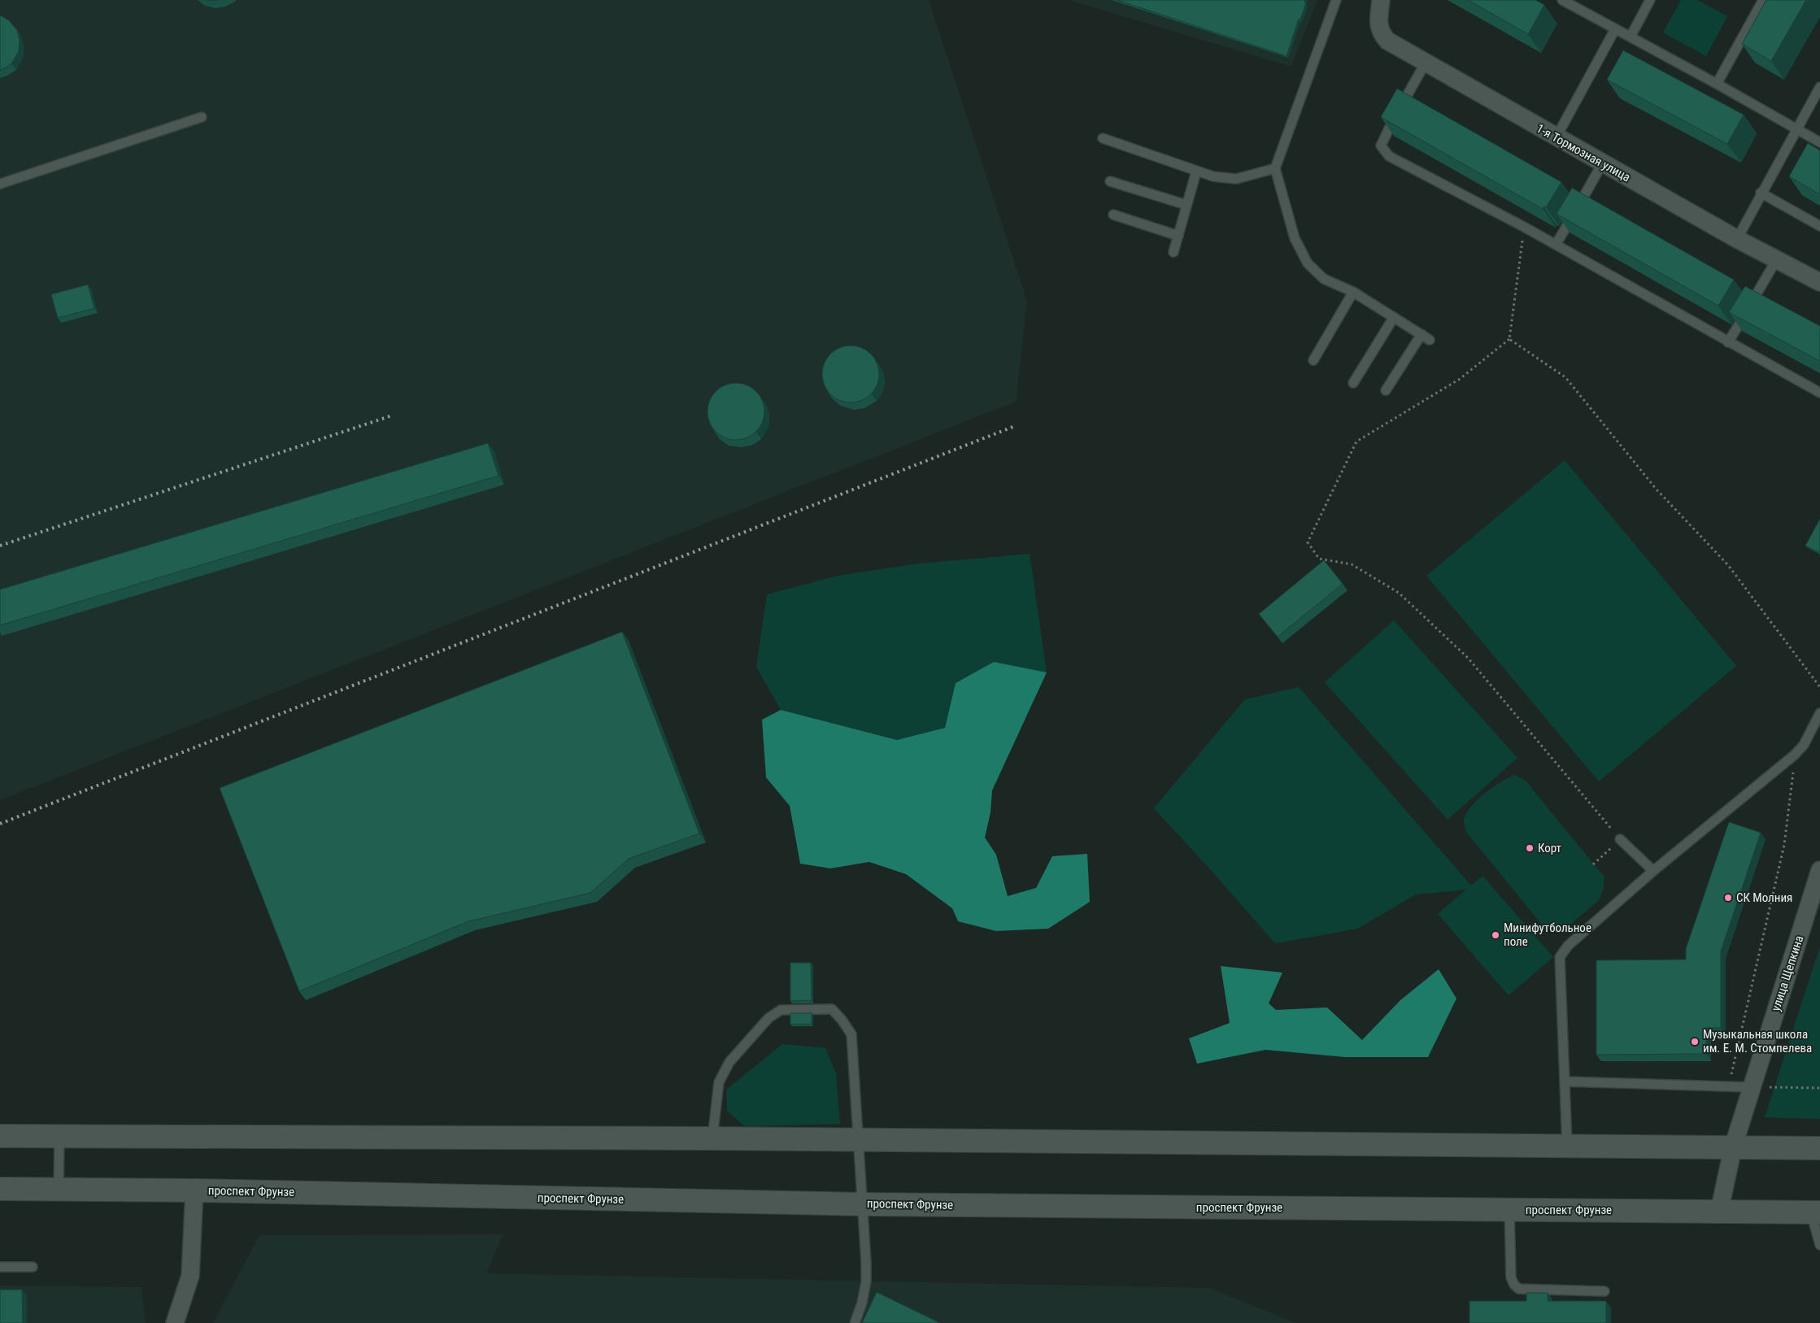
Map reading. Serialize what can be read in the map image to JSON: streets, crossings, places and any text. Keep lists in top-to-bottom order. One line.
{"streets":{"main road":["проспект Фрунзе"],"street":["1-я Тормозная улица","улица Щепкина"]},"crossings":[["улица Щепкина","проспект Фрунзе"]],"places":["Корт","СК Молния","Минифутбольное поле","Музыкальная школа им. Е. М. Стомпелева"]}
